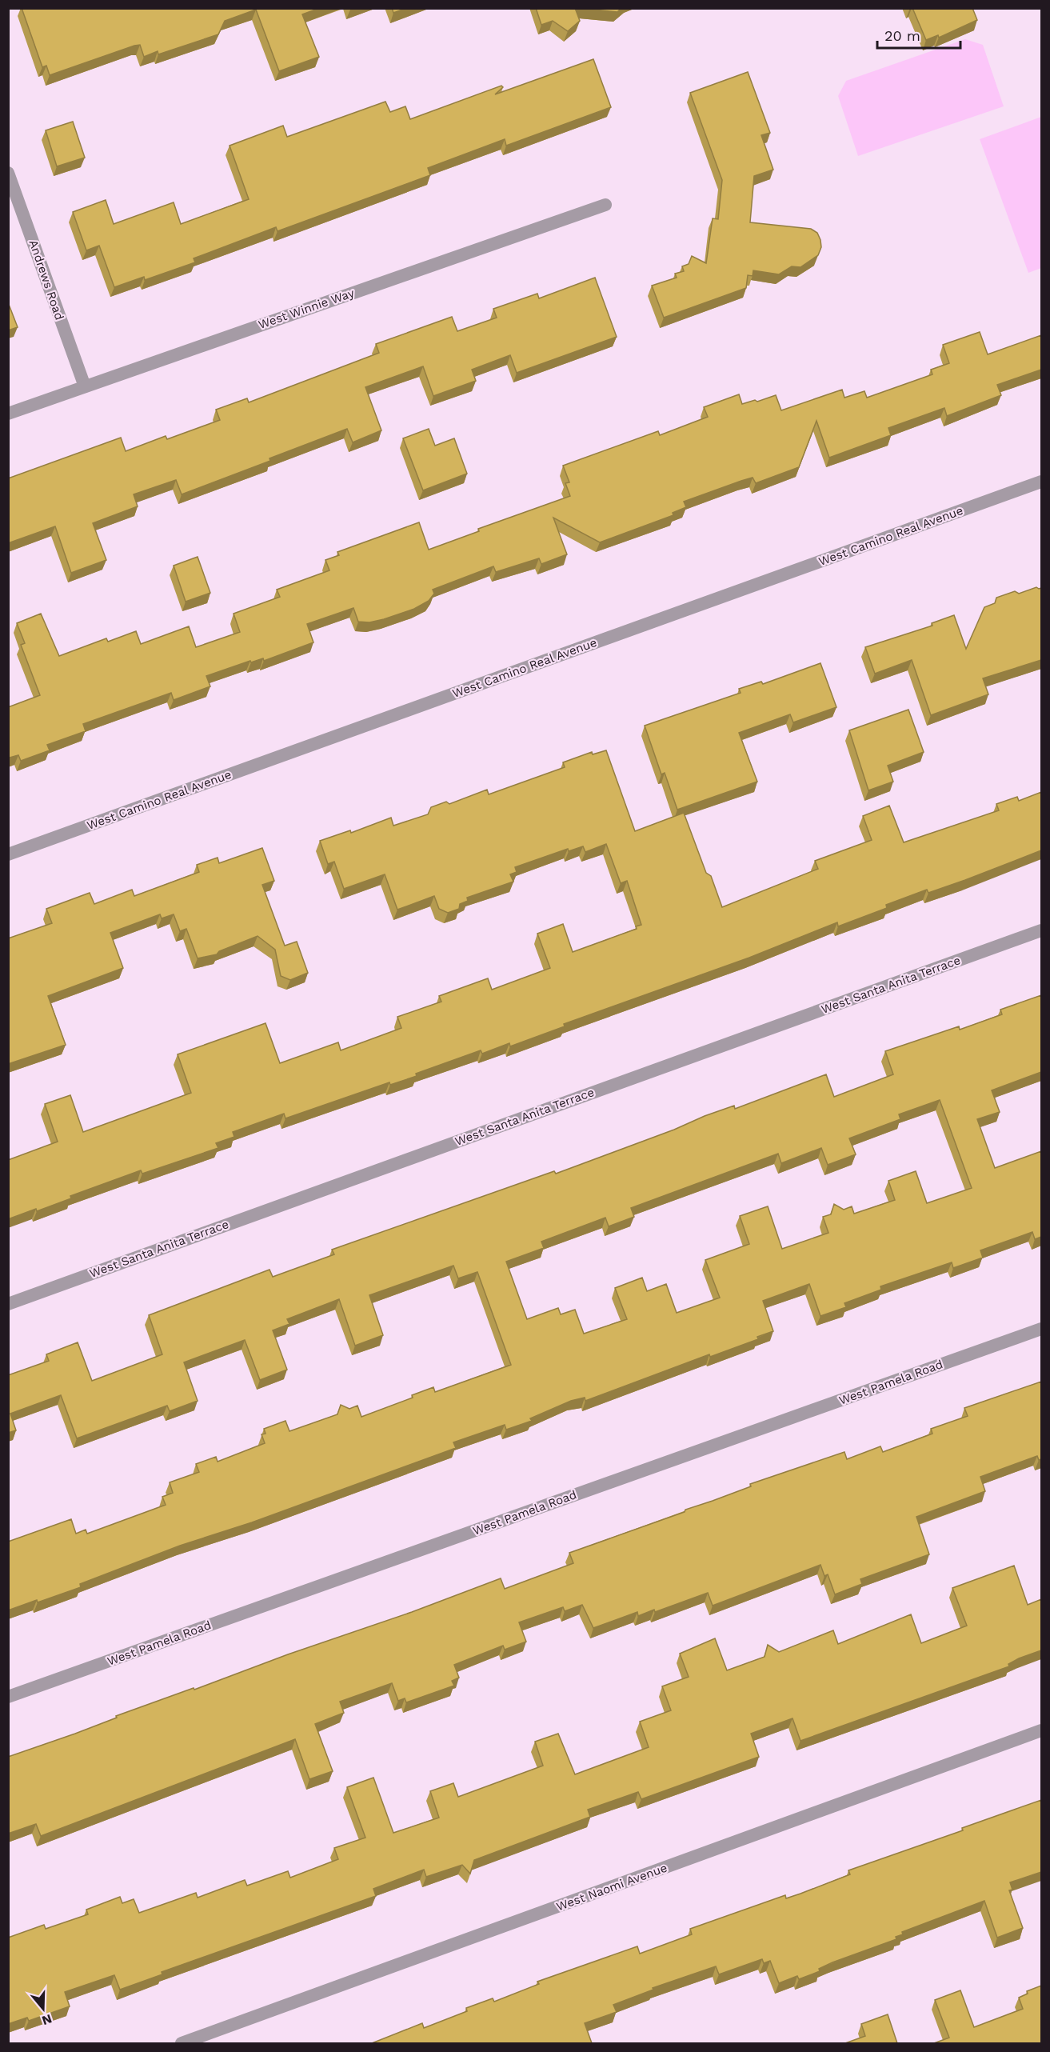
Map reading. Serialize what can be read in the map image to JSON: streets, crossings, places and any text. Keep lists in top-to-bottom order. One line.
{"streets":{"street":["Andrews Road","West Winnie Way","West Camino Real Avenue","West Santa Anita Terrace","West Pamela Road","West Naomi Avenue"]},"crossings":[["Andrews Road","West Winnie Way"]],"scale_bar":"20 m","north":"bottom"}
